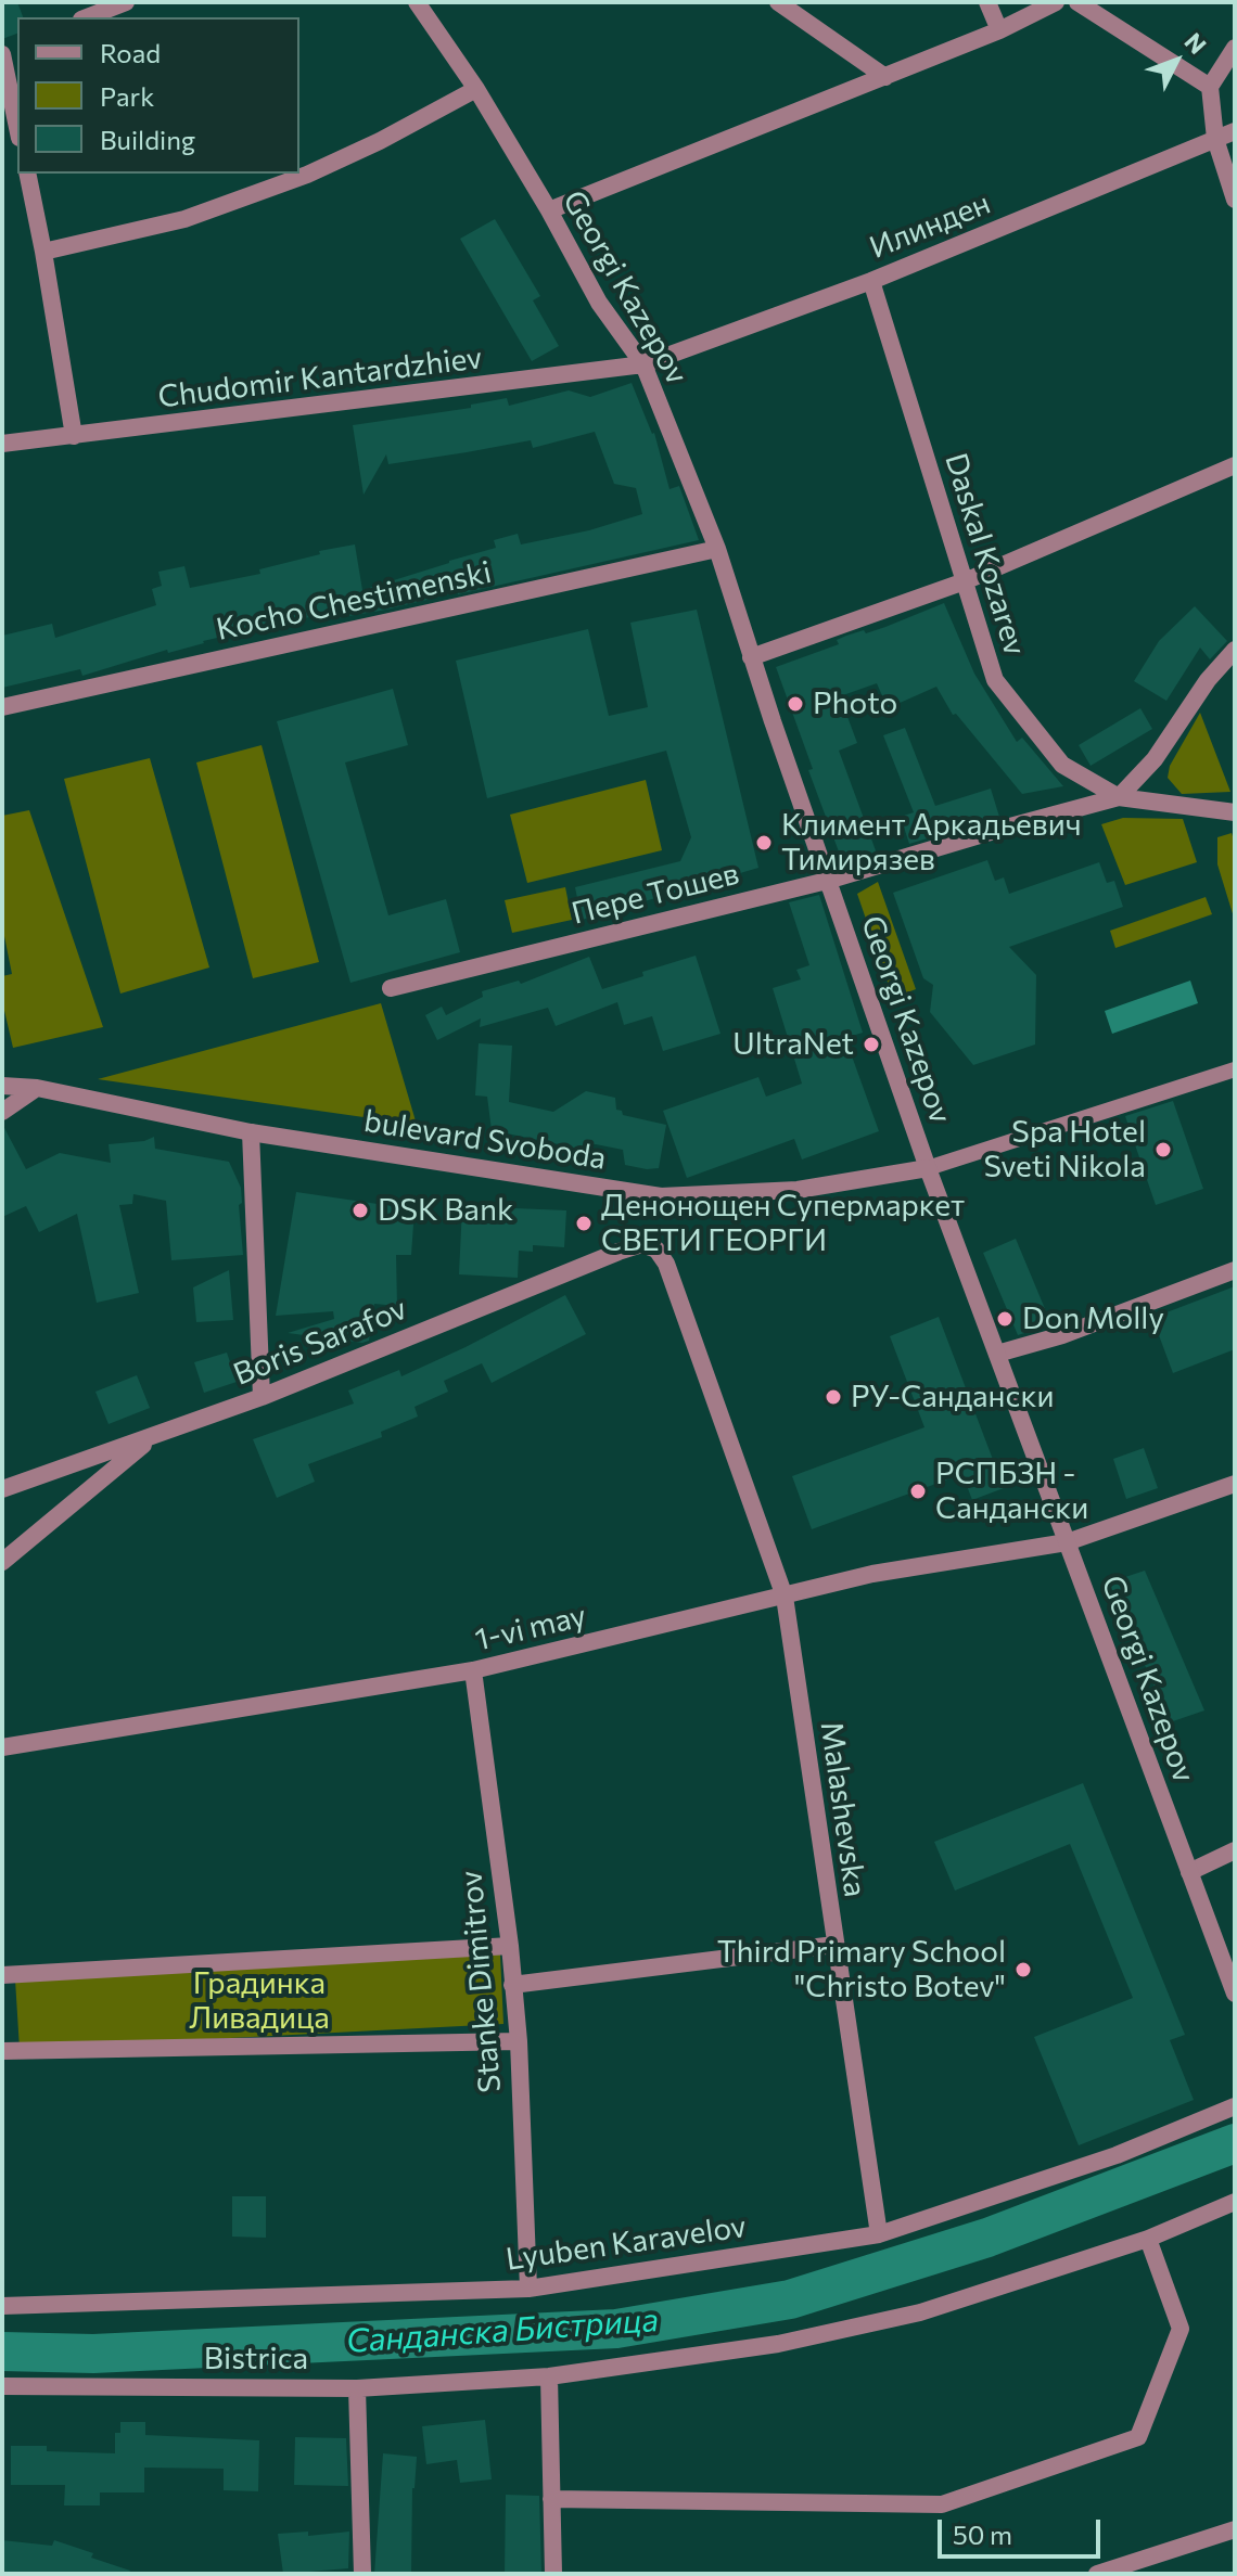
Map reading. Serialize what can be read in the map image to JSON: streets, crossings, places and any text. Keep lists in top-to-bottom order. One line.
{"streets":{"street":["Илинден","Georgi Kazepov","Chudomir Kantardzhiev","Daskal Kozarev","Kocho Chestimenski","Пере Тошев","bulevard Svoboda","Boris Sarafov","1-vi may","Malashevska","Stanke Dimitrov","Lyuben Karavelov","Bistrica"]},"crossings":[["Илинден","Georgi Kazepov"],["Илинден","Chudomir Kantardzhiev"],["Илинден","Daskal Kozarev"],["Georgi Kazepov","Chudomir Kantardzhiev"],["Georgi Kazepov","Kocho Chestimenski"],["Georgi Kazepov","Пере Тошев"],["Georgi Kazepov","bulevard Svoboda"],["Georgi Kazepov","1-vi may"],["Daskal Kozarev","Пере Тошев"],["Boris Sarafov","Malashevska"],["1-vi may","Malashevska"],["1-vi may","Stanke Dimitrov"],["Malashevska","Lyuben Karavelov"],["Stanke Dimitrov","Lyuben Karavelov"]],"water":["Санданска Бистрица"],"parks":["Градинка Ливадица"],"places":["Photo","Климент Аркадьевич Тимирязев","UltraNet","Spa Hotel Sveti Nikola","DSK Bank","Денонощен Супермаркет СВЕТИ ГЕОРГИ","Don Molly","РУ-Сандански","РСПБЗН - Сандански","Third Primary School \"Christo Botev\""],"legend":["Road","Park","Building"],"scale_bar":"50 m","north":"top right"}
